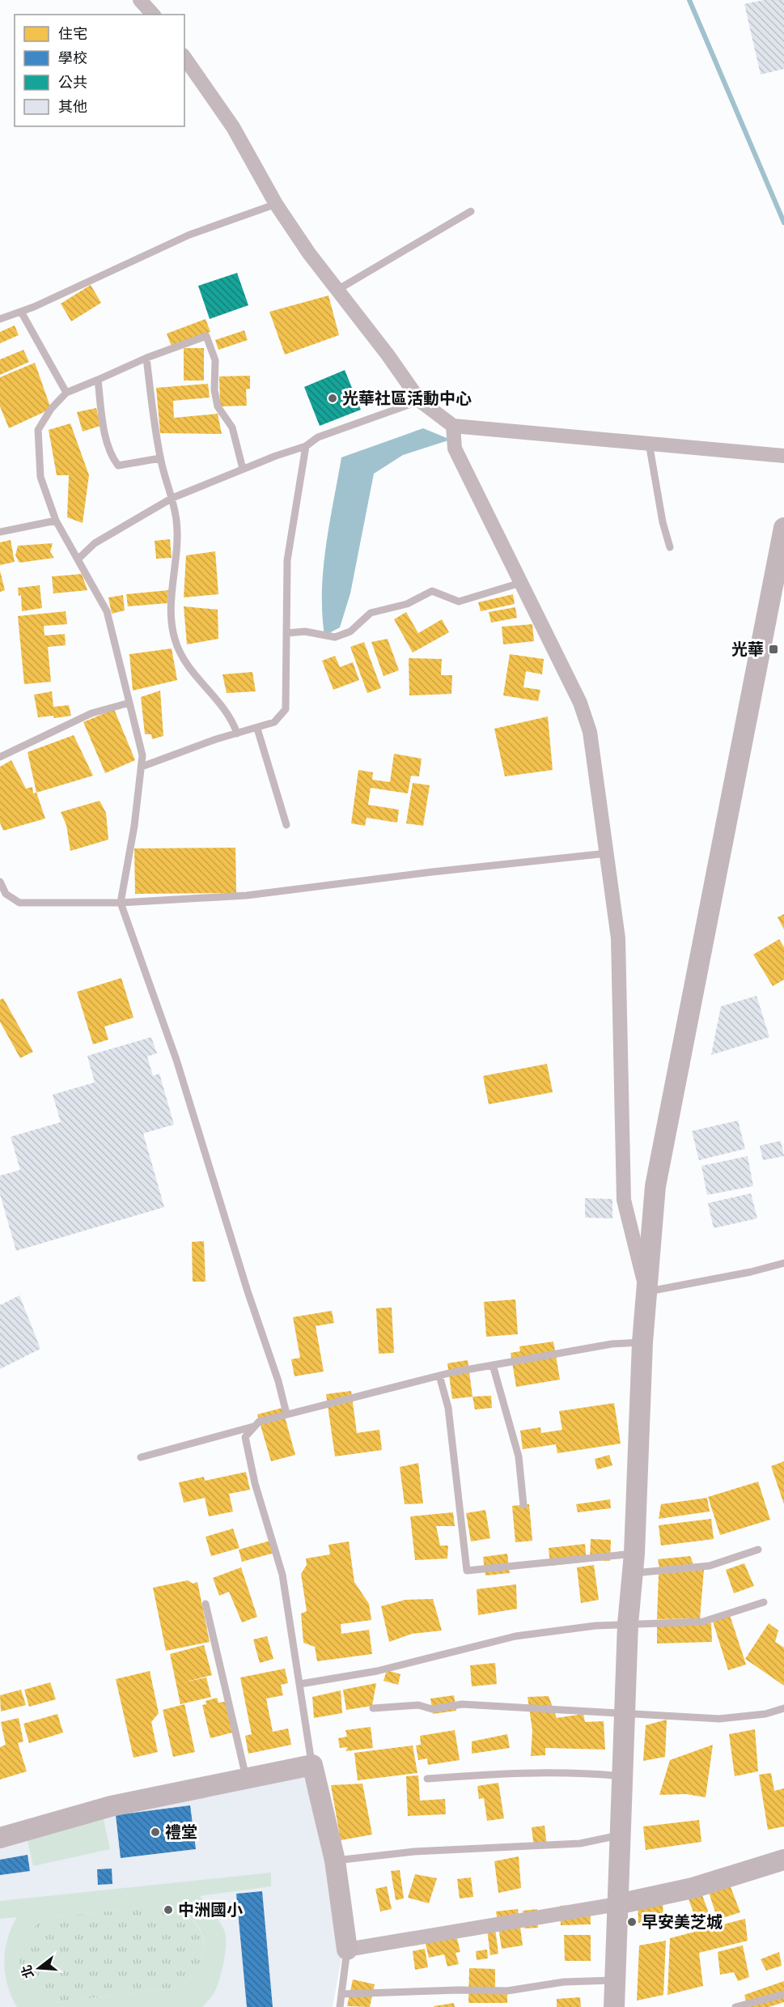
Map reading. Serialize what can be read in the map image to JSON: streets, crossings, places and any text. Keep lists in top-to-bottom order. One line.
{"places":{"other":["光華社區活動中心","禮堂","中洲國小","早安美芝城"],"transit":["光華"]},"legend":["住宅","學校","公共","其他"],"north":"left"}
